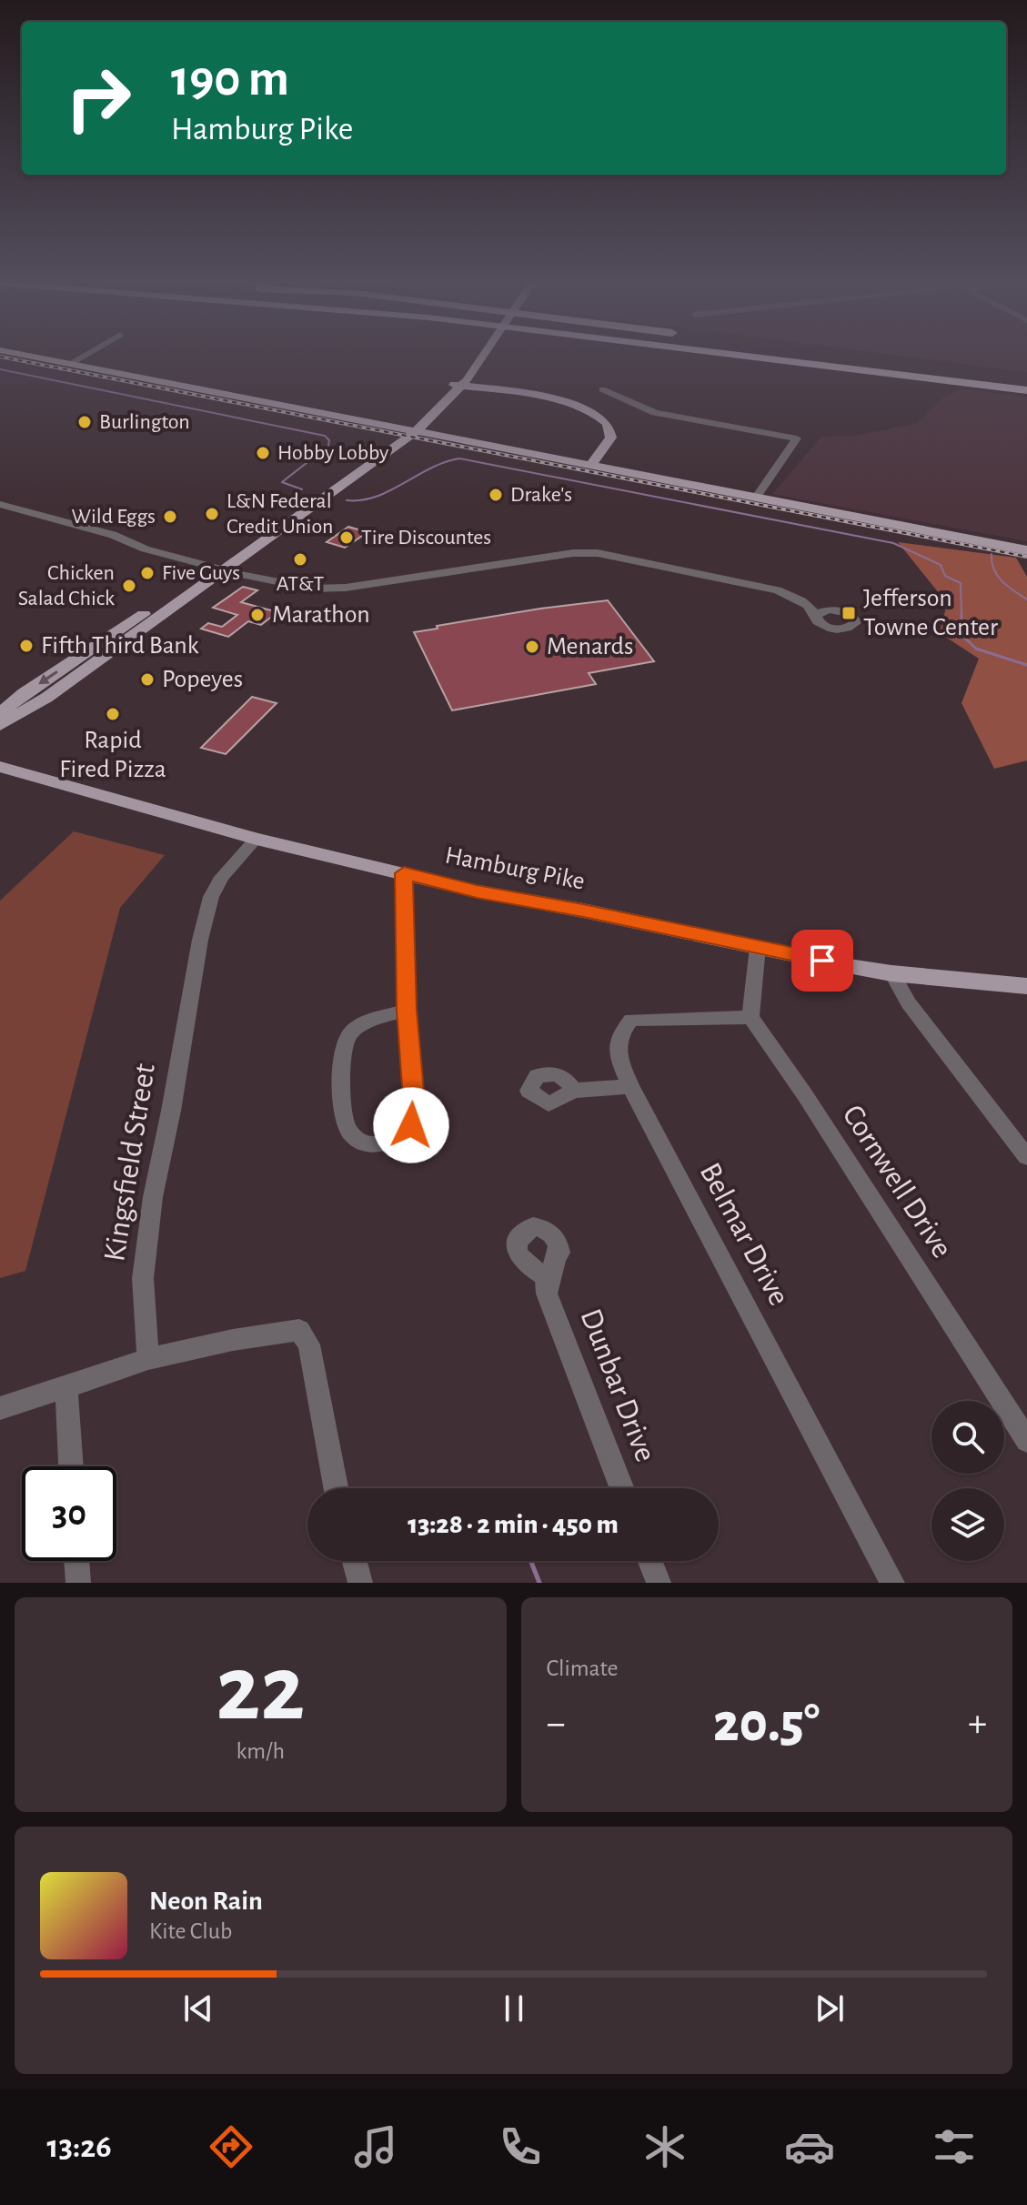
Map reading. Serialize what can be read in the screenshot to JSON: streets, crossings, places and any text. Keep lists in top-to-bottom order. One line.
{"streets":{"main road":["Hamburg Pike"],"street":["Kingsfield Street","Cornwell Drive","Belmar Drive","Dunbar Drive"]},"crossings":[["Hamburg Pike","Kingsfield Street"],["Cornwell Drive","Belmar Drive"]],"places":{"other":["Burlington","Hobby Lobby","Drake's","L&N Federal Credit Union","Wild Eggs","Tire Discountes","AT&T","Five Guys","Chicken Salad Chick","Marathon","Fifth Third Bank","Menards","Popeyes","Rapid Fired Pizza"],"transit":["Jefferson Towne Center"]},"page":{"turn":["190 m","Hamburg Pike"],"limit":"30","trip":"13:28 · 2 min · 450 m","tile":[["22","km/h"],"Climate"],"heat":["−","20.5°","+"],"song":["Neon Rain","Kite Club"],"tabs":"13:26"}}
